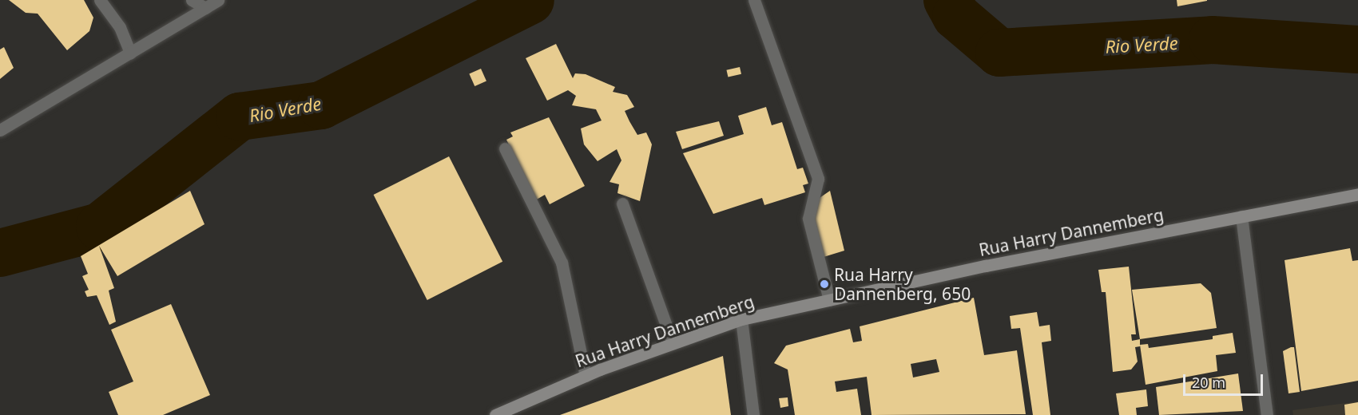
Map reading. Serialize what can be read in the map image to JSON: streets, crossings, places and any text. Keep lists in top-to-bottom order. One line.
{"streets":{"main road":["Rua Harry Dannemberg"]},"water":["Rio Verde"],"places":["Rua Harry Dannenberg, 650"],"scale_bar":"20 m"}
